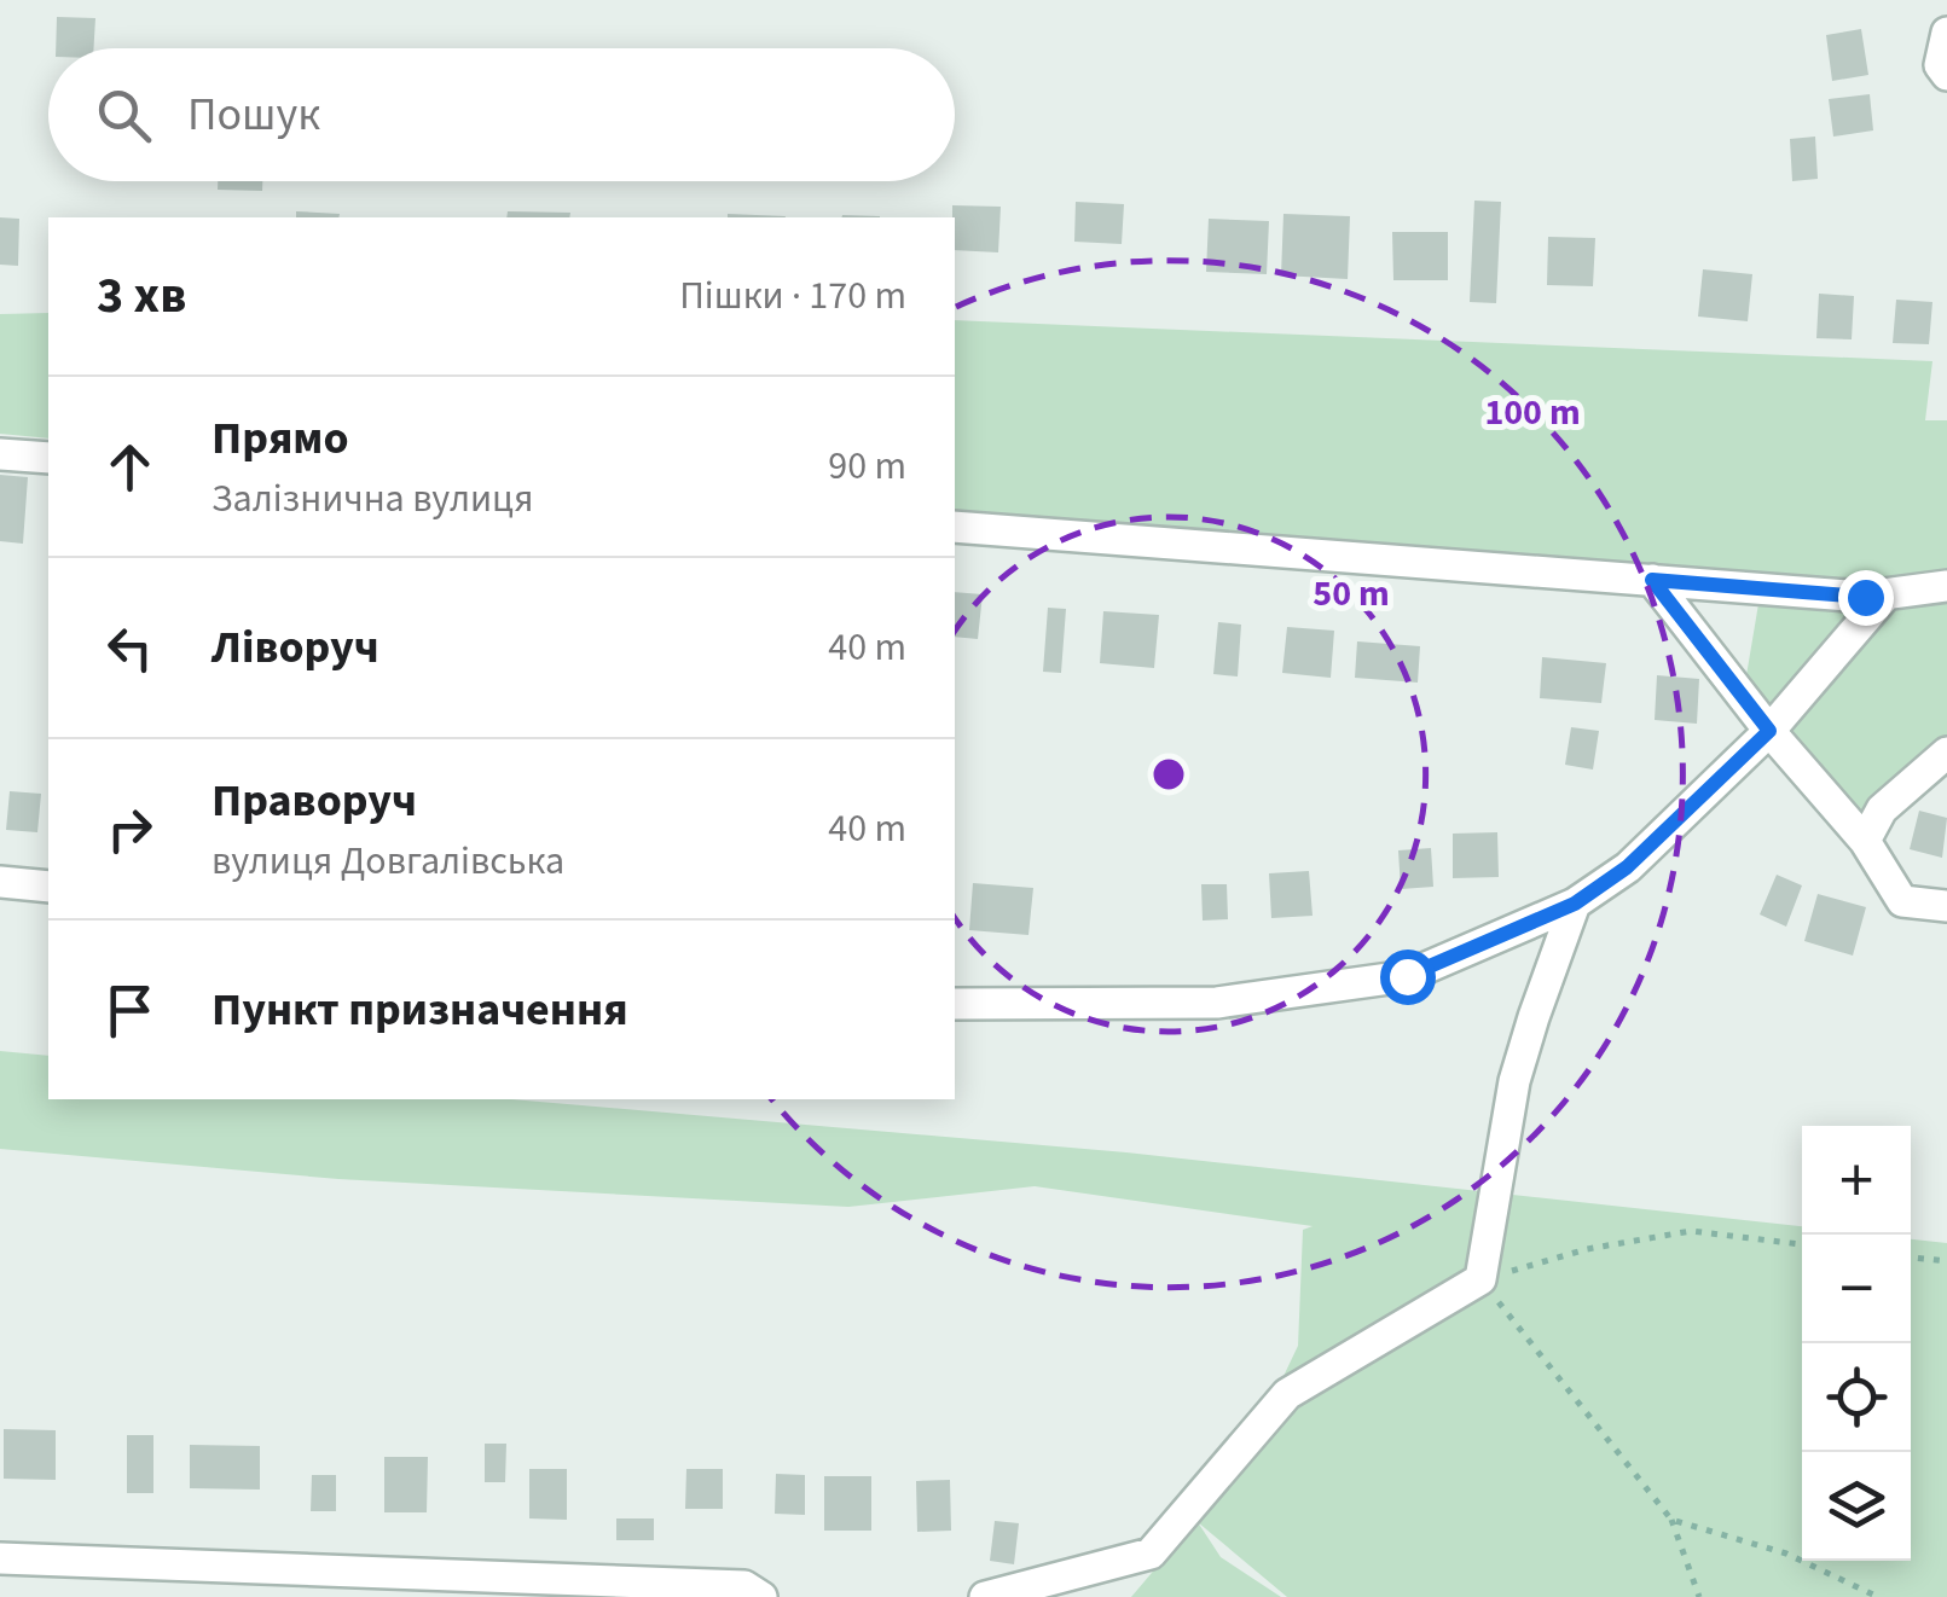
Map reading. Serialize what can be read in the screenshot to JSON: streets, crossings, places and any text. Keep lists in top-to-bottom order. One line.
{"page":{"search":"Пошук","heading":["3 хв","Пішки · 170 m"],"list":[["Прямо","Залізнична вулиця","90 m"],["Ліворуч","40 m"],["Праворуч","вулиця Довгалівська","40 m"],"Пункт призначення"],"map_buttons":["+","−"]},"rings":["100 m","50 m"]}
